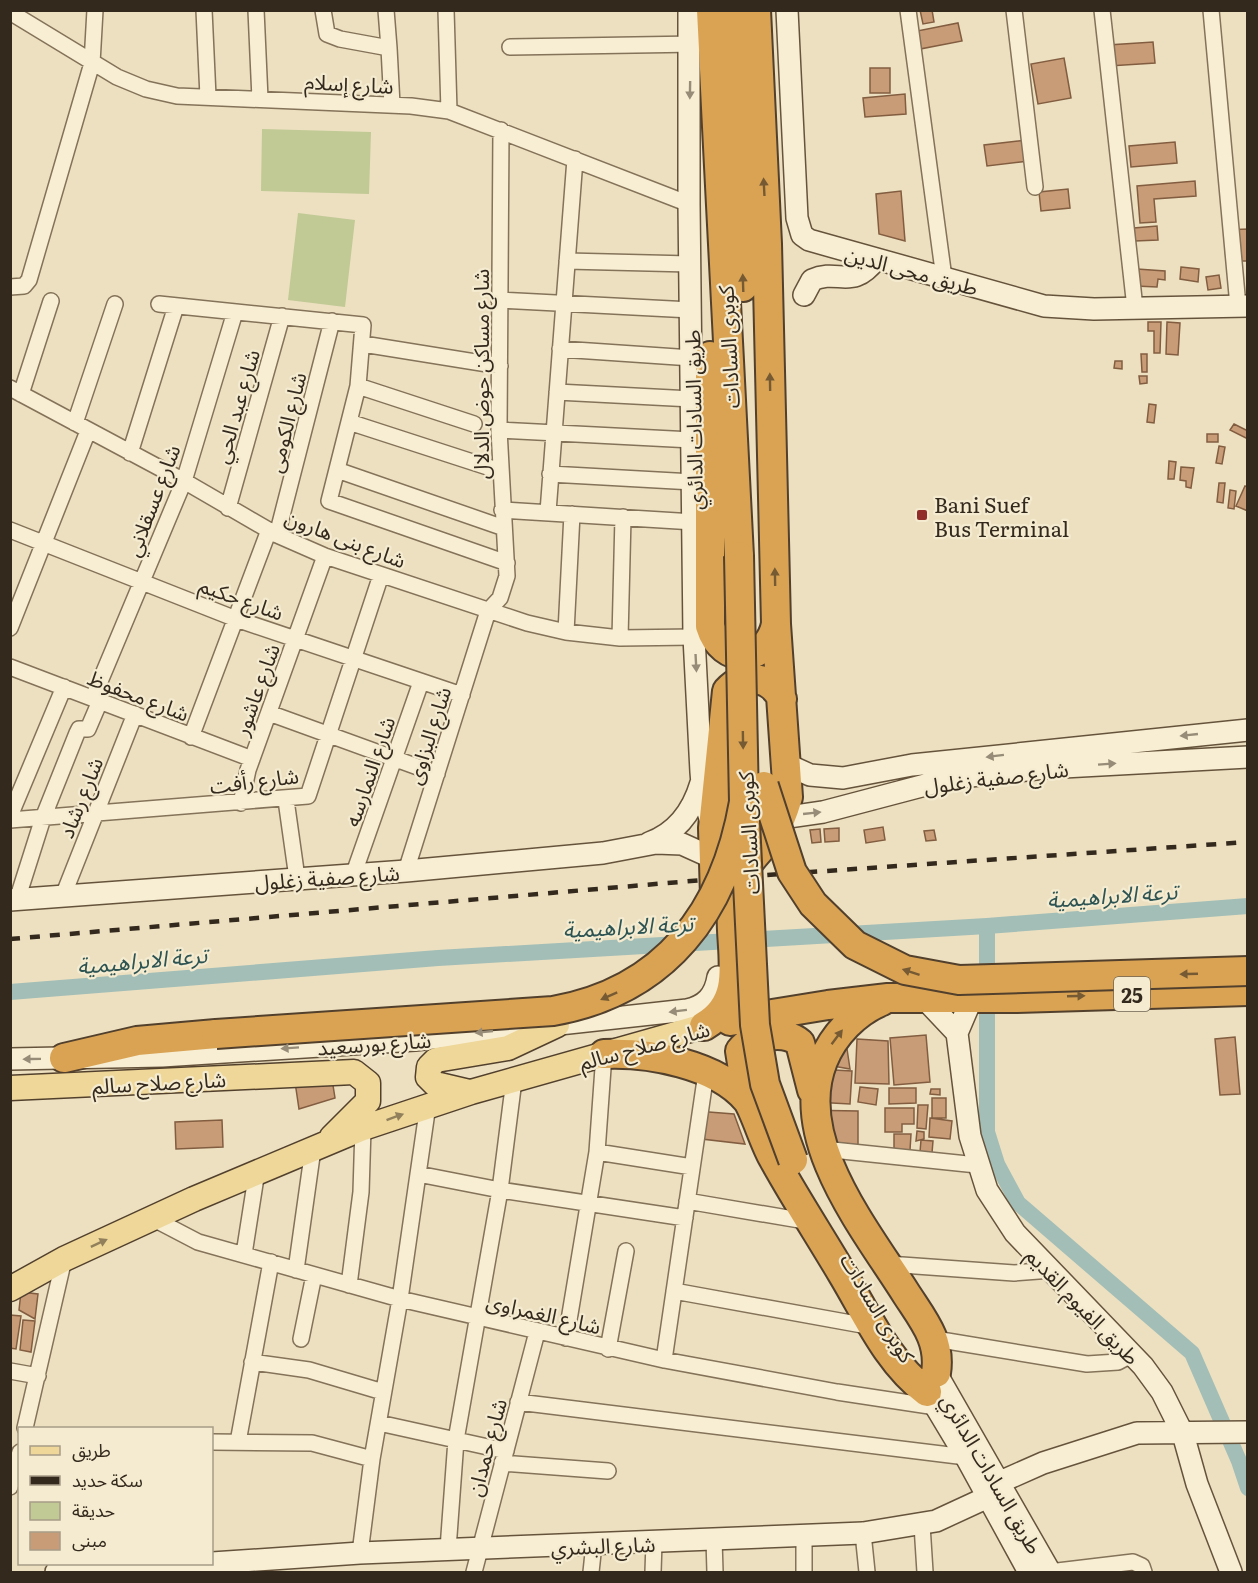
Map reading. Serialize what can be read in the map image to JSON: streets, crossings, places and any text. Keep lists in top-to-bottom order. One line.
{"streets":{"highway":["كوبرى السادات","طريق السادات الدائري","25","شارع صلاح سالم"],"street":["شارع إسلام","طريق محى الدين","شارع مساكن حوض الدلال","شارع عبد الحي","شارع الكومى","شارع عسقلاني","شارع بنى هارون","شارع حكيم","شارع عاشور","شارع محفوظ","شارع البزاوى","شارع النمارسه","شارع صفية زغلول","شارع رأفت","شارع رشاد","شارع بورسعيد","طريق الفيوم القديم","شارع الغمراوى","شارع حمدان","شارع البشري"]},"crossings":[["شارع إسلام","شارع مساكن حوض الدلال"],["شارع إسلام","طريق السادات الدائري"],["كوبرى السادات","طريق السادات الدائري"],["كوبرى السادات","شارع الغمراوى"],["شارع مساكن حوض الدلال","شارع بنى هارون"],["شارع مساكن حوض الدلال","شارع البزاوى"],["شارع عبد الحي","شارع بنى هارون"],["طريق السادات الدائري","شارع الغمراوى"],["طريق السادات الدائري","شارع البشري"],["شارع الكومى","شارع بنى هارون"],["شارع الكومى","شارع حكيم"],["شارع الكومى","شارع محفوظ"],["شارع عسقلاني","شارع بنى هارون"],["شارع عسقلاني","شارع حكيم"],["شارع عسقلاني","شارع محفوظ"],["شارع عسقلاني","شارع رأفت"],["شارع بنى هارون","شارع عاشور"],["شارع بنى هارون","شارع البزاوى"],["شارع بنى هارون","شارع رأفت"],["شارع حكيم","شارع عاشور"],["شارع حكيم","شارع البزاوى"],["شارع حكيم","شارع النمارسه"],["شارع حكيم","شارع رأفت"],["شارع عاشور","شارع محفوظ"],["شارع عاشور","شارع رأفت"],["شارع محفوظ","شارع رشاد"],["شارع البزاوى","شارع صفية زغلول"],["شارع النمارسه","شارع صفية زغلول"],["شارع صفية زغلول","شارع رشاد"],["شارع رأفت","شارع رشاد"],["شارع صلاح سالم","شارع الغمراوى"],["طريق الفيوم القديم","شارع البشري"],["شارع الغمراوى","شارع حمدان"],["شارع حمدان","شارع البشري"]],"water":["ترعة الابراهيمية"],"places":{"transit":["Bani Suef Bus Terminal"]},"legend":["طريق","سكة حديد","حديقة","مبنى"]}
